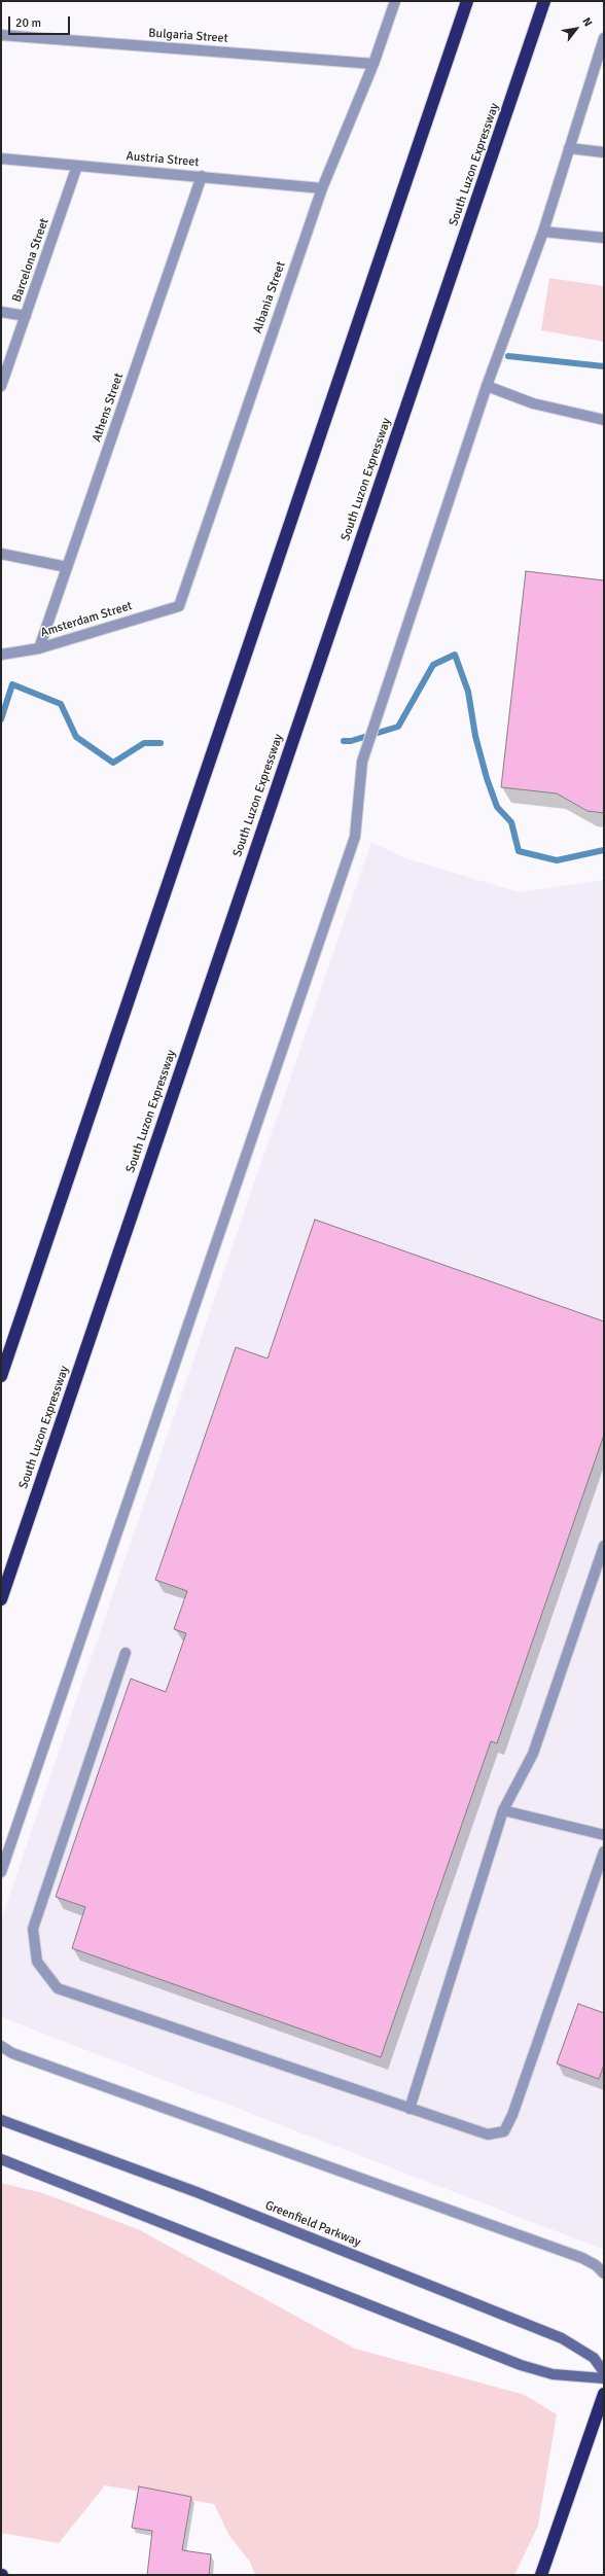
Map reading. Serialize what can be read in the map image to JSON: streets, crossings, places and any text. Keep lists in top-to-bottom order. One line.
{"streets":{"highway":["South Luzon Expressway"],"main road":["Greenfield Parkway"],"street":["Bulgaria Street","Austria Street","Barcelona Street","Albania Street","Athens Street","Amsterdam Street"]},"crossings":[["Bulgaria Street","Albania Street"],["Austria Street","Barcelona Street"],["Austria Street","Albania Street"],["Austria Street","Athens Street"],["Albania Street","Amsterdam Street"],["Athens Street","Amsterdam Street"]],"scale_bar":"20 m","north":"top right"}
